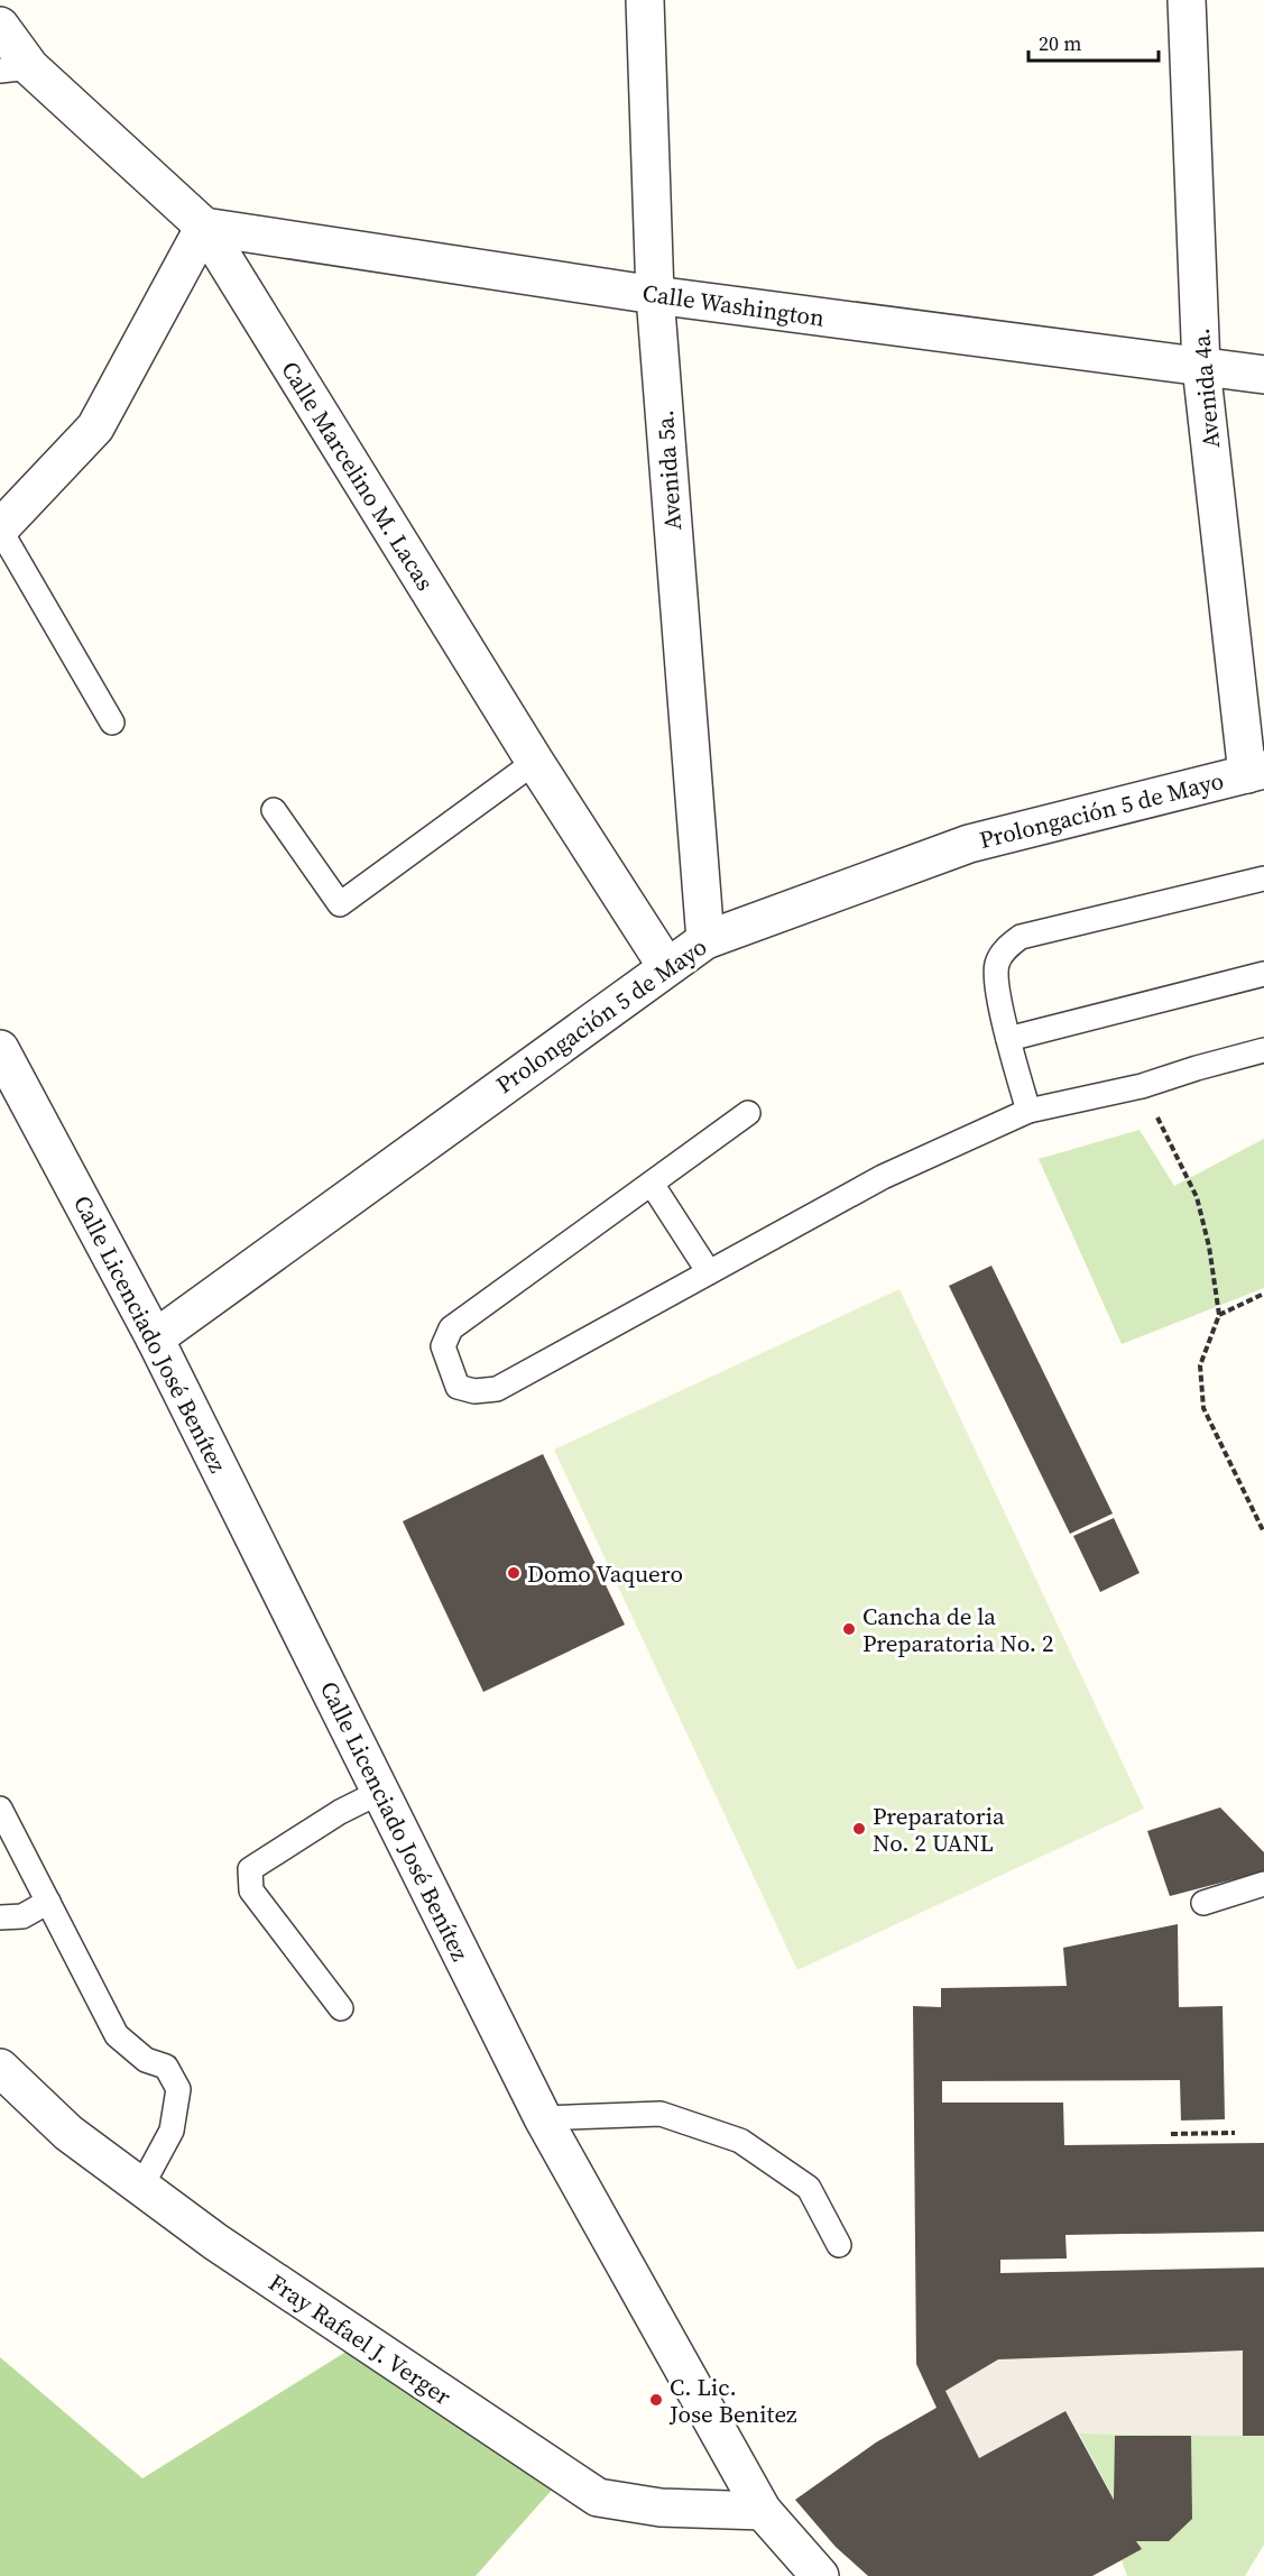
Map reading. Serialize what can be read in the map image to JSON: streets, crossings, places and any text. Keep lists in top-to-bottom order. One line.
{"streets":{"street":["Calle Washington","Avenida 4a.","Avenida 5a.","Calle Marcelino M. Lacas","Prolongación 5 de Mayo","Calle Licenciado José Benítez","Fray Rafael J. Verger"]},"crossings":[["Calle Washington","Avenida 4a."],["Calle Washington","Avenida 5a."],["Calle Washington","Calle Marcelino M. Lacas"],["Avenida 4a.","Prolongación 5 de Mayo"],["Avenida 5a.","Prolongación 5 de Mayo"],["Calle Marcelino M. Lacas","Prolongación 5 de Mayo"],["Prolongación 5 de Mayo","Calle Licenciado José Benítez"],["Calle Licenciado José Benítez","Fray Rafael J. Verger"]],"places":["Domo Vaquero","Cancha de la Preparatoria No. 2","Preparatoria No. 2 UANL","C. Lic. Jose Benitez"],"scale_bar":"20 m"}
